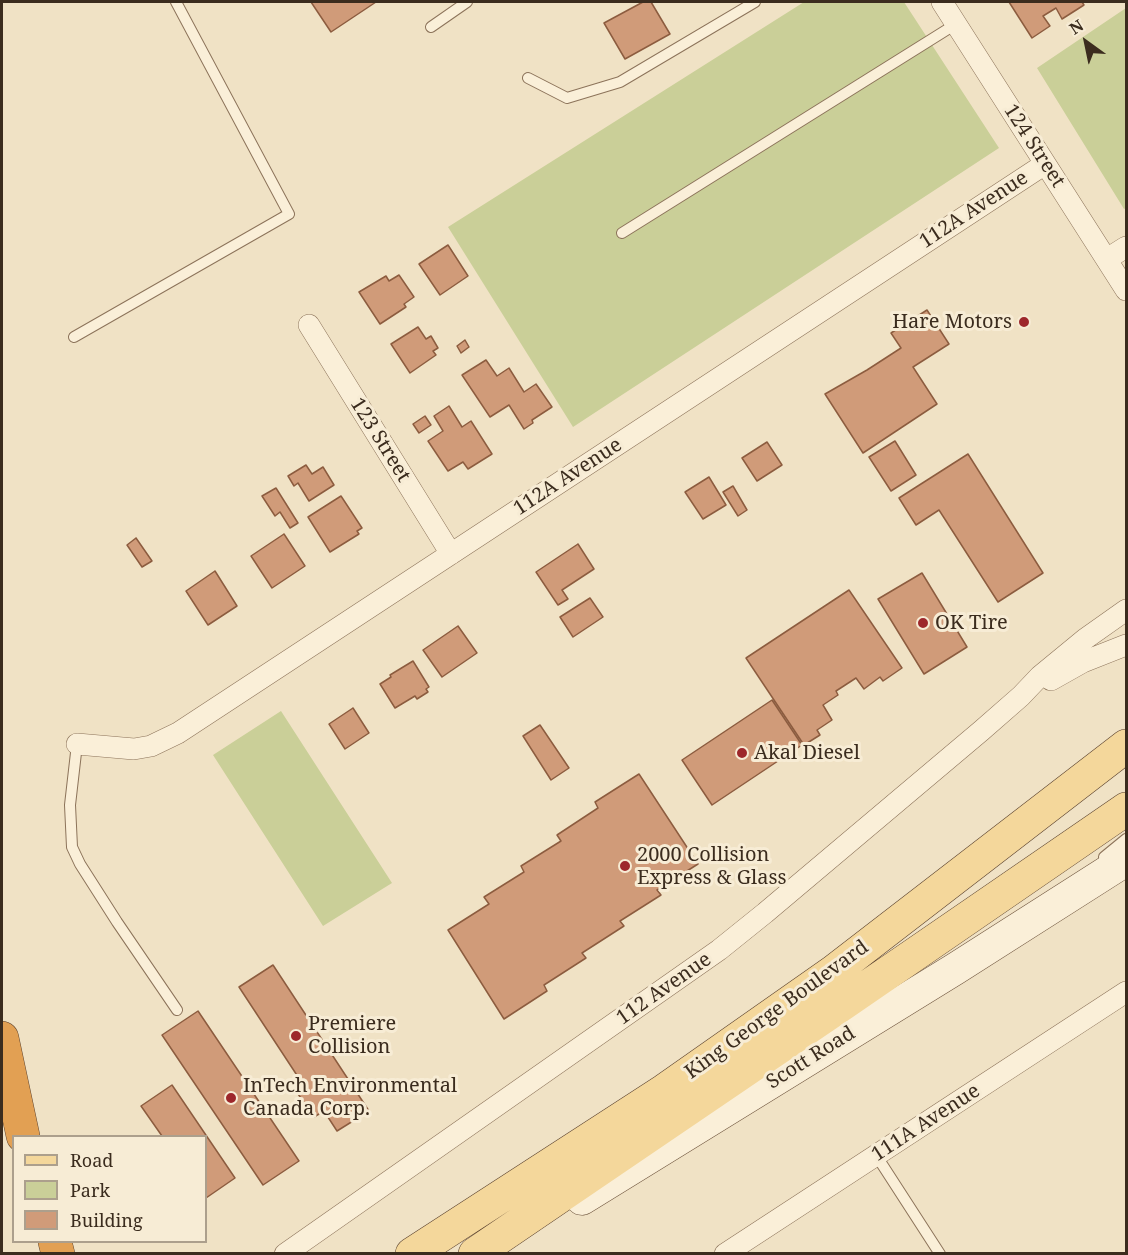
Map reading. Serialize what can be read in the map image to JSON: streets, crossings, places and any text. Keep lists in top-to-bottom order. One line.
{"streets":{"main road":["King George Boulevard","Scott Road"],"street":["124 Street","112A Avenue","123 Street","112 Avenue","111A Avenue"]},"crossings":[["124 Street","112A Avenue"],["112A Avenue","123 Street"]],"places":["Hare Motors","OK Tire","Akal Diesel","2000 Collision Express & Glass","Premiere Collision","InTech Environmental Canada Corp."],"legend":["Road","Park","Building"],"north":"top left"}
